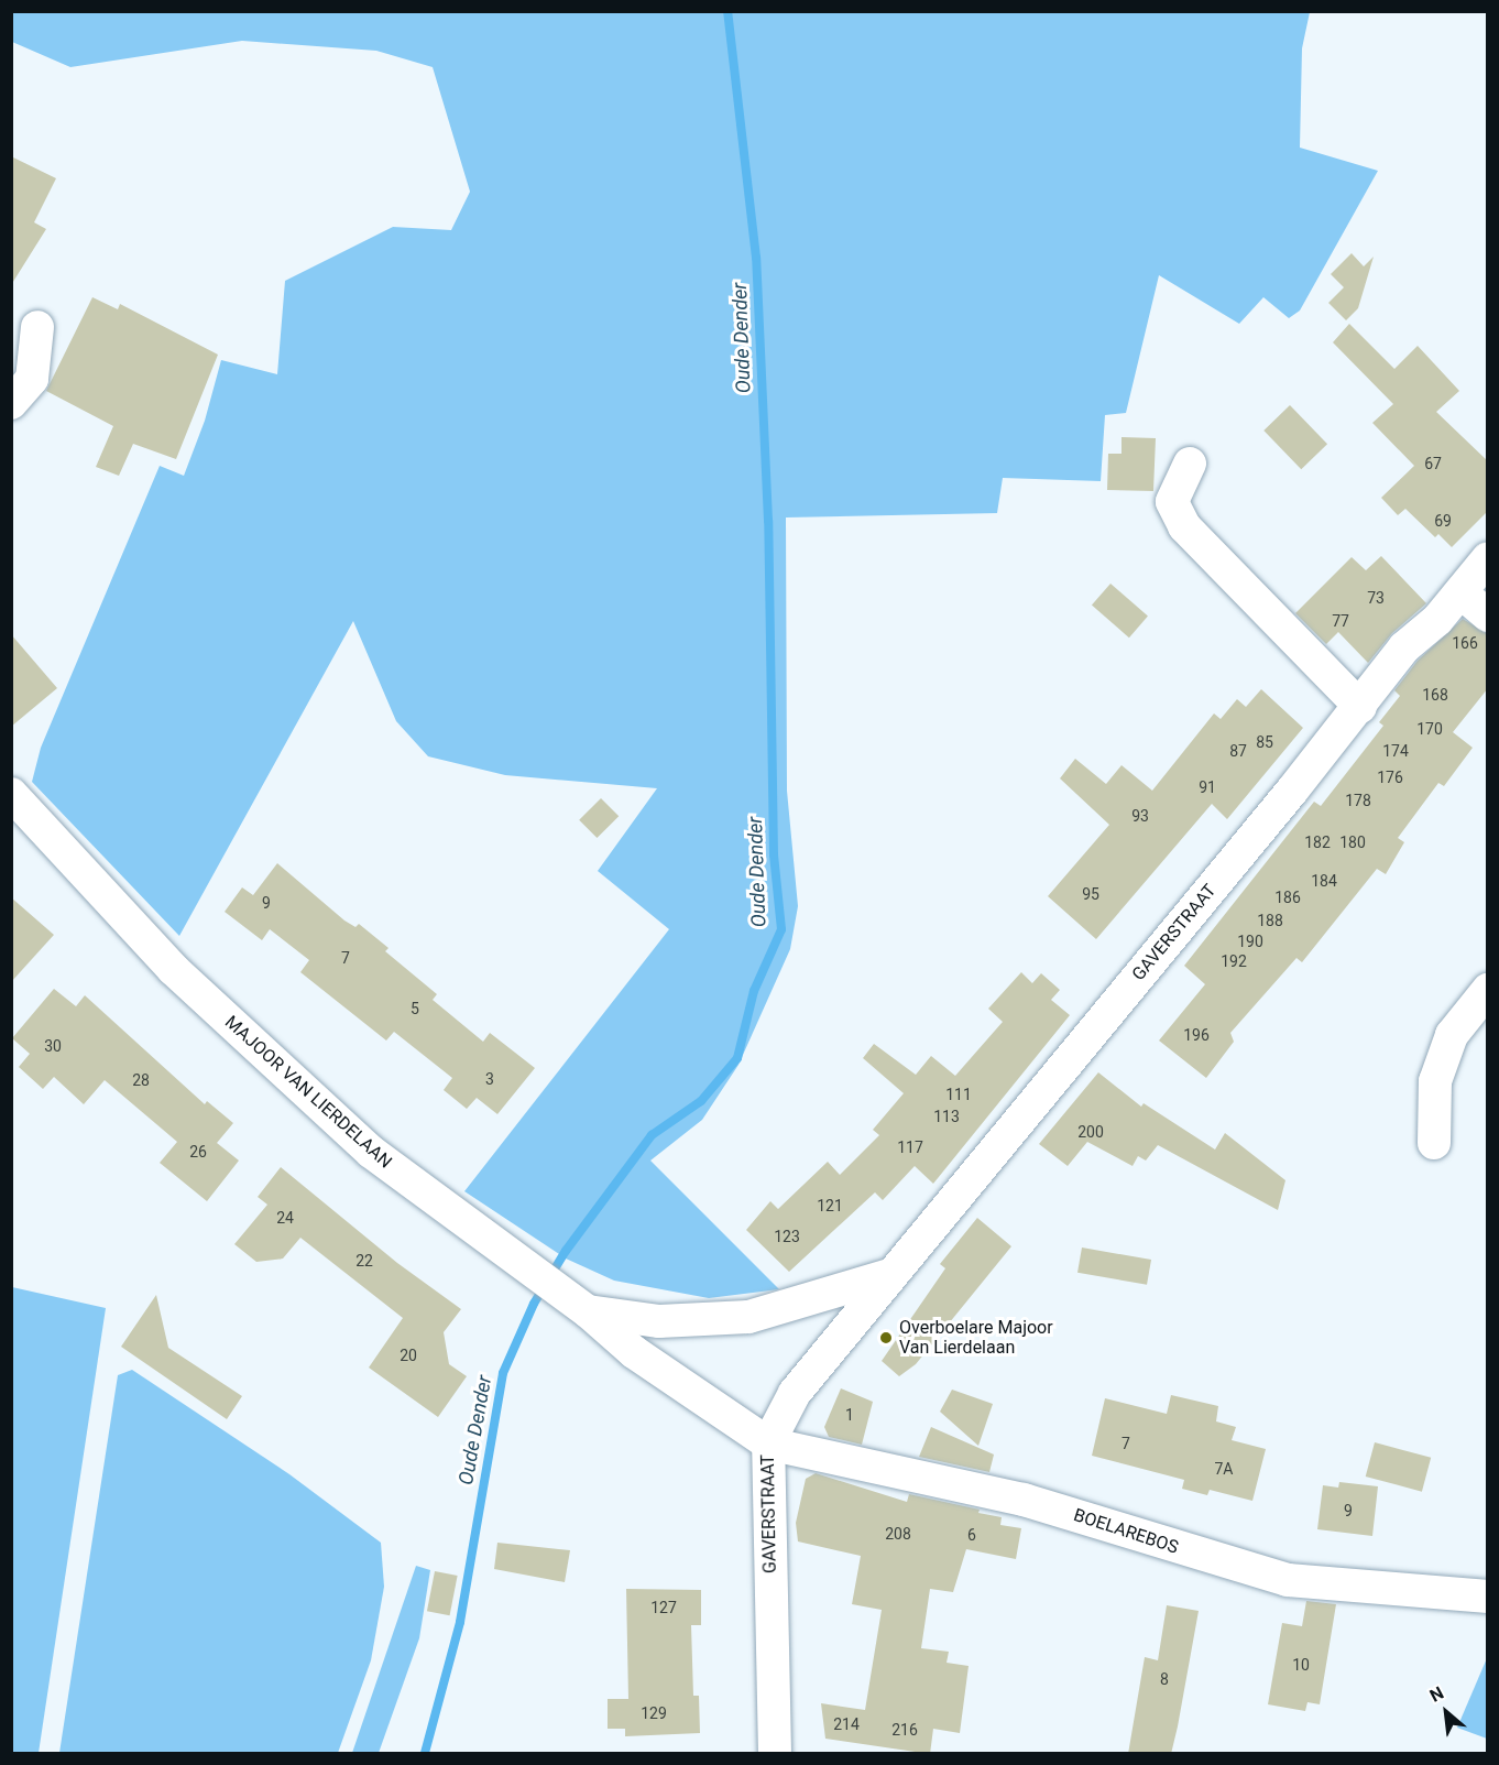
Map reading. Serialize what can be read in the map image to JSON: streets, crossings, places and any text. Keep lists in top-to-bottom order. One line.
{"streets":{"street":["GAVERSTRAAT","MAJOOR VAN LIERDELAAN","BOELAREBOS"]},"crossings":[["GAVERSTRAAT","MAJOOR VAN LIERDELAAN"],["GAVERSTRAAT","BOELAREBOS"],["MAJOOR VAN LIERDELAAN","BOELAREBOS"]],"water":["Oude Dender"],"places":["Overboelare Majoor Van Lierdelaan"],"house_numbers":["67","69","73","77","166","168","170","85","87","174","176","91","178","93","182","180","184","95","186","9","188","190","7","192","5","196","30","3","28","111","113","200","117","26","121","24","123","22","20","1","7","7A","9","208","6","127","10","8","129","214","216"],"north":"top left"}
